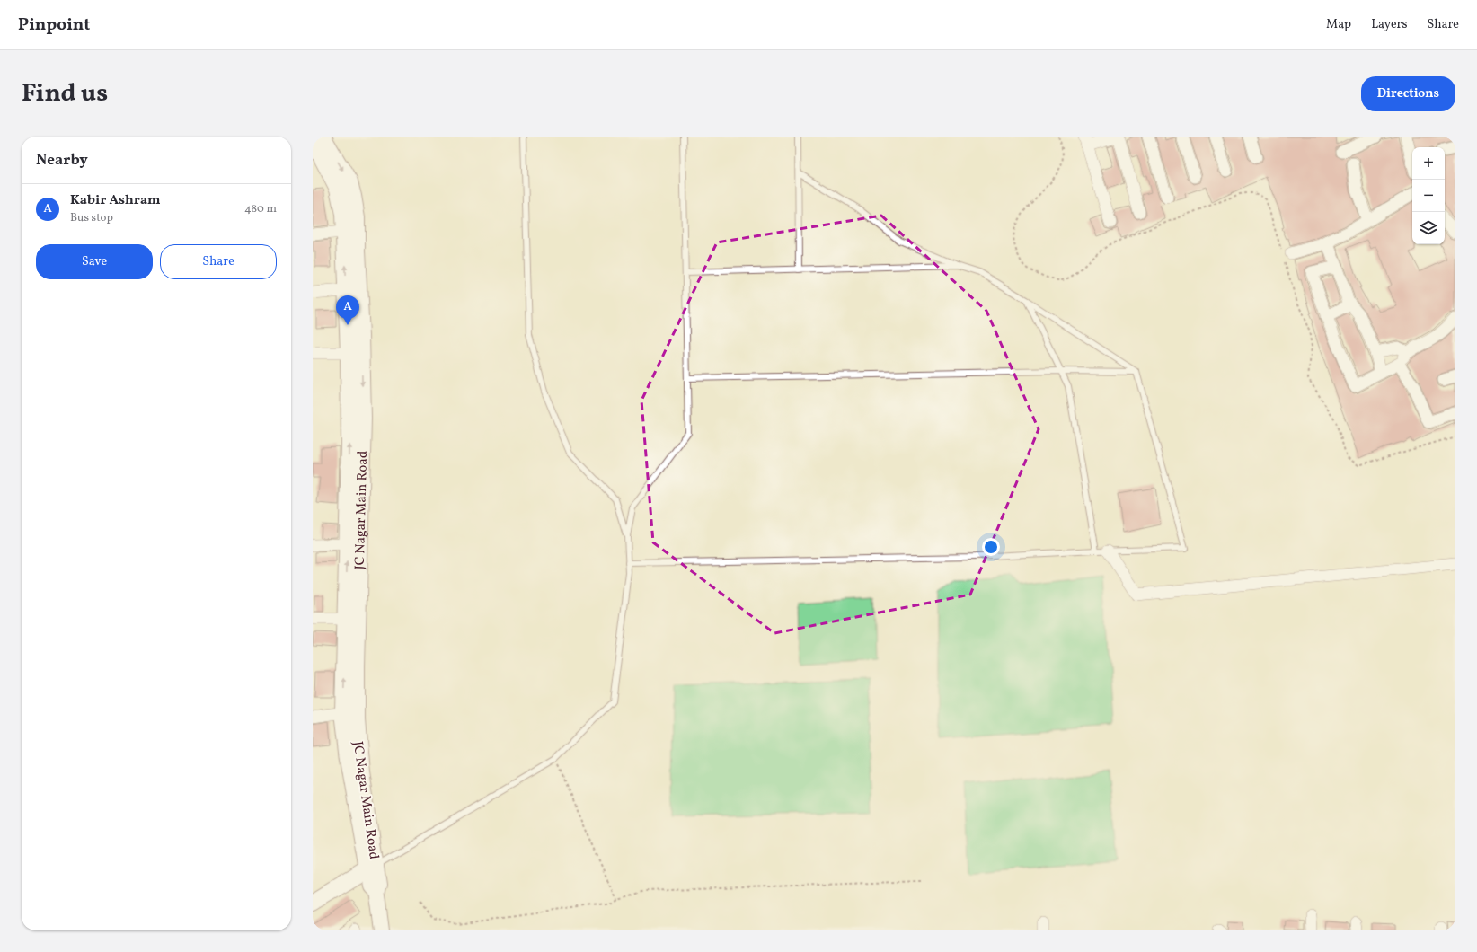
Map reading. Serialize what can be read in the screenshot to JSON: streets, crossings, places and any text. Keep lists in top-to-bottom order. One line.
{"streets":{"main road":["JC Nagar Main Road"]},"page":{"header":"Pinpoint","nav":["Map","Layers","Share"],"title":"Find us","buttons":["Directions",["Save","Share"]],"heading":"Nearby","map_buttons":["+","−"],"list":[{"mark":"A","name":"Kabir Ashram","note":"Bus stop","value":"480 m"}],"pins":"A"}}
